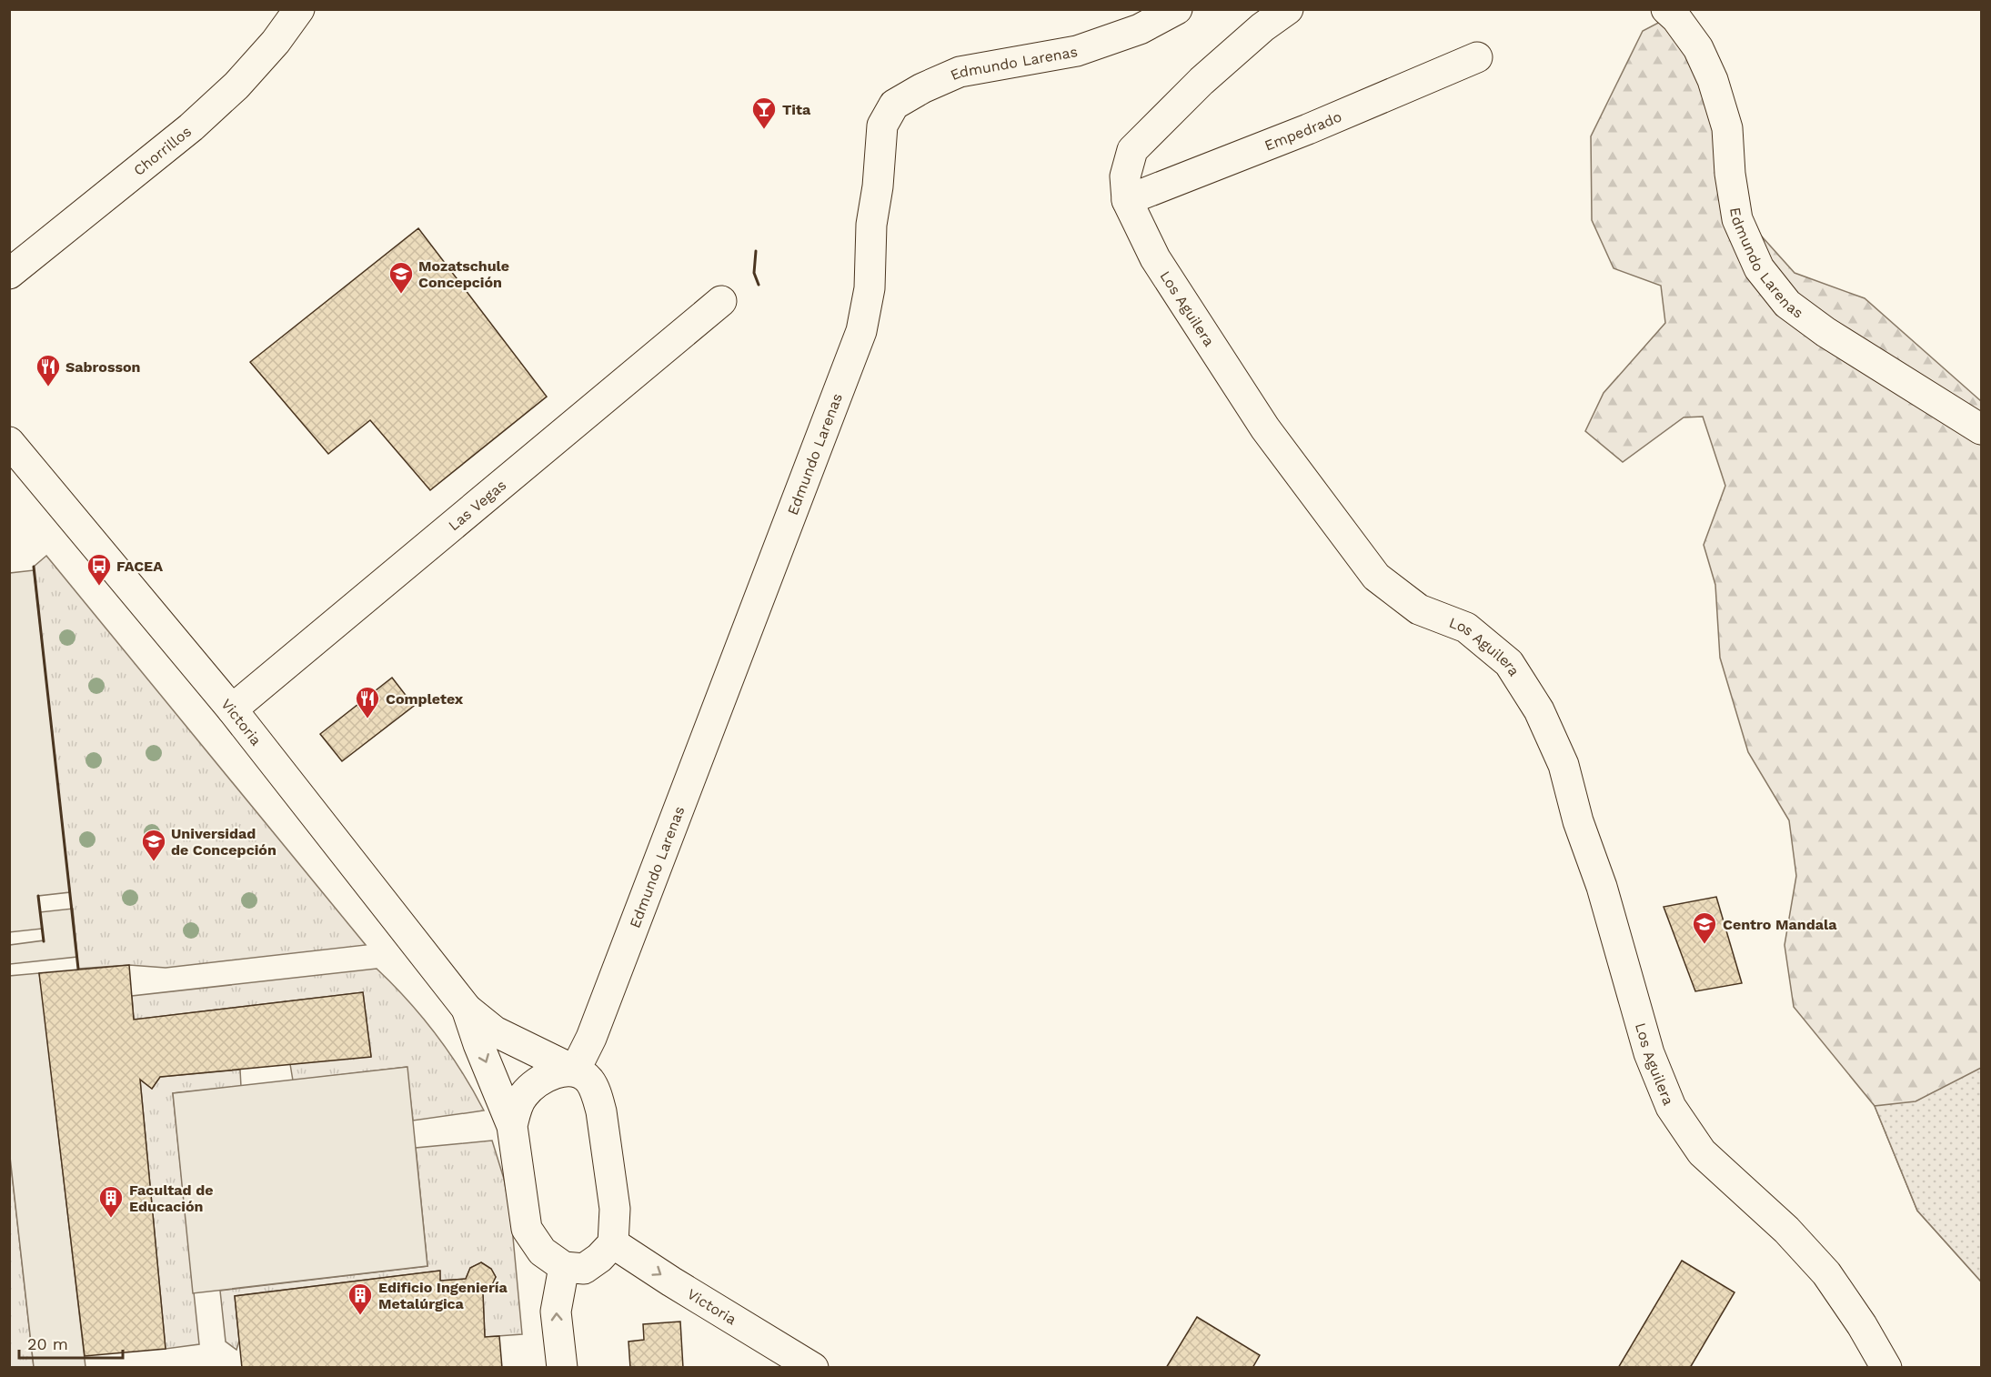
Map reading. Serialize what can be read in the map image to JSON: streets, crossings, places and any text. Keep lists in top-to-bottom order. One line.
{"streets":{"street":["Edmundo Larenas","Empedrado","Chorrillos","Los Aguilera","Las Vegas","Victoria"]},"crossings":[["Edmundo Larenas","Victoria"],["Empedrado","Los Aguilera"],["Las Vegas","Victoria"]],"places":{"bar":["Tita"],"school or university":["Mozatschule Concepción","Universidad de Concepción","Centro Mandala"],"restaurant":["Sabrosson","Completex"],"bus stop":["FACEA"],"building":["Facultad de Educación","Edificio Ingeniería Metalúrgica"]},"scale_bar":"20 m"}
